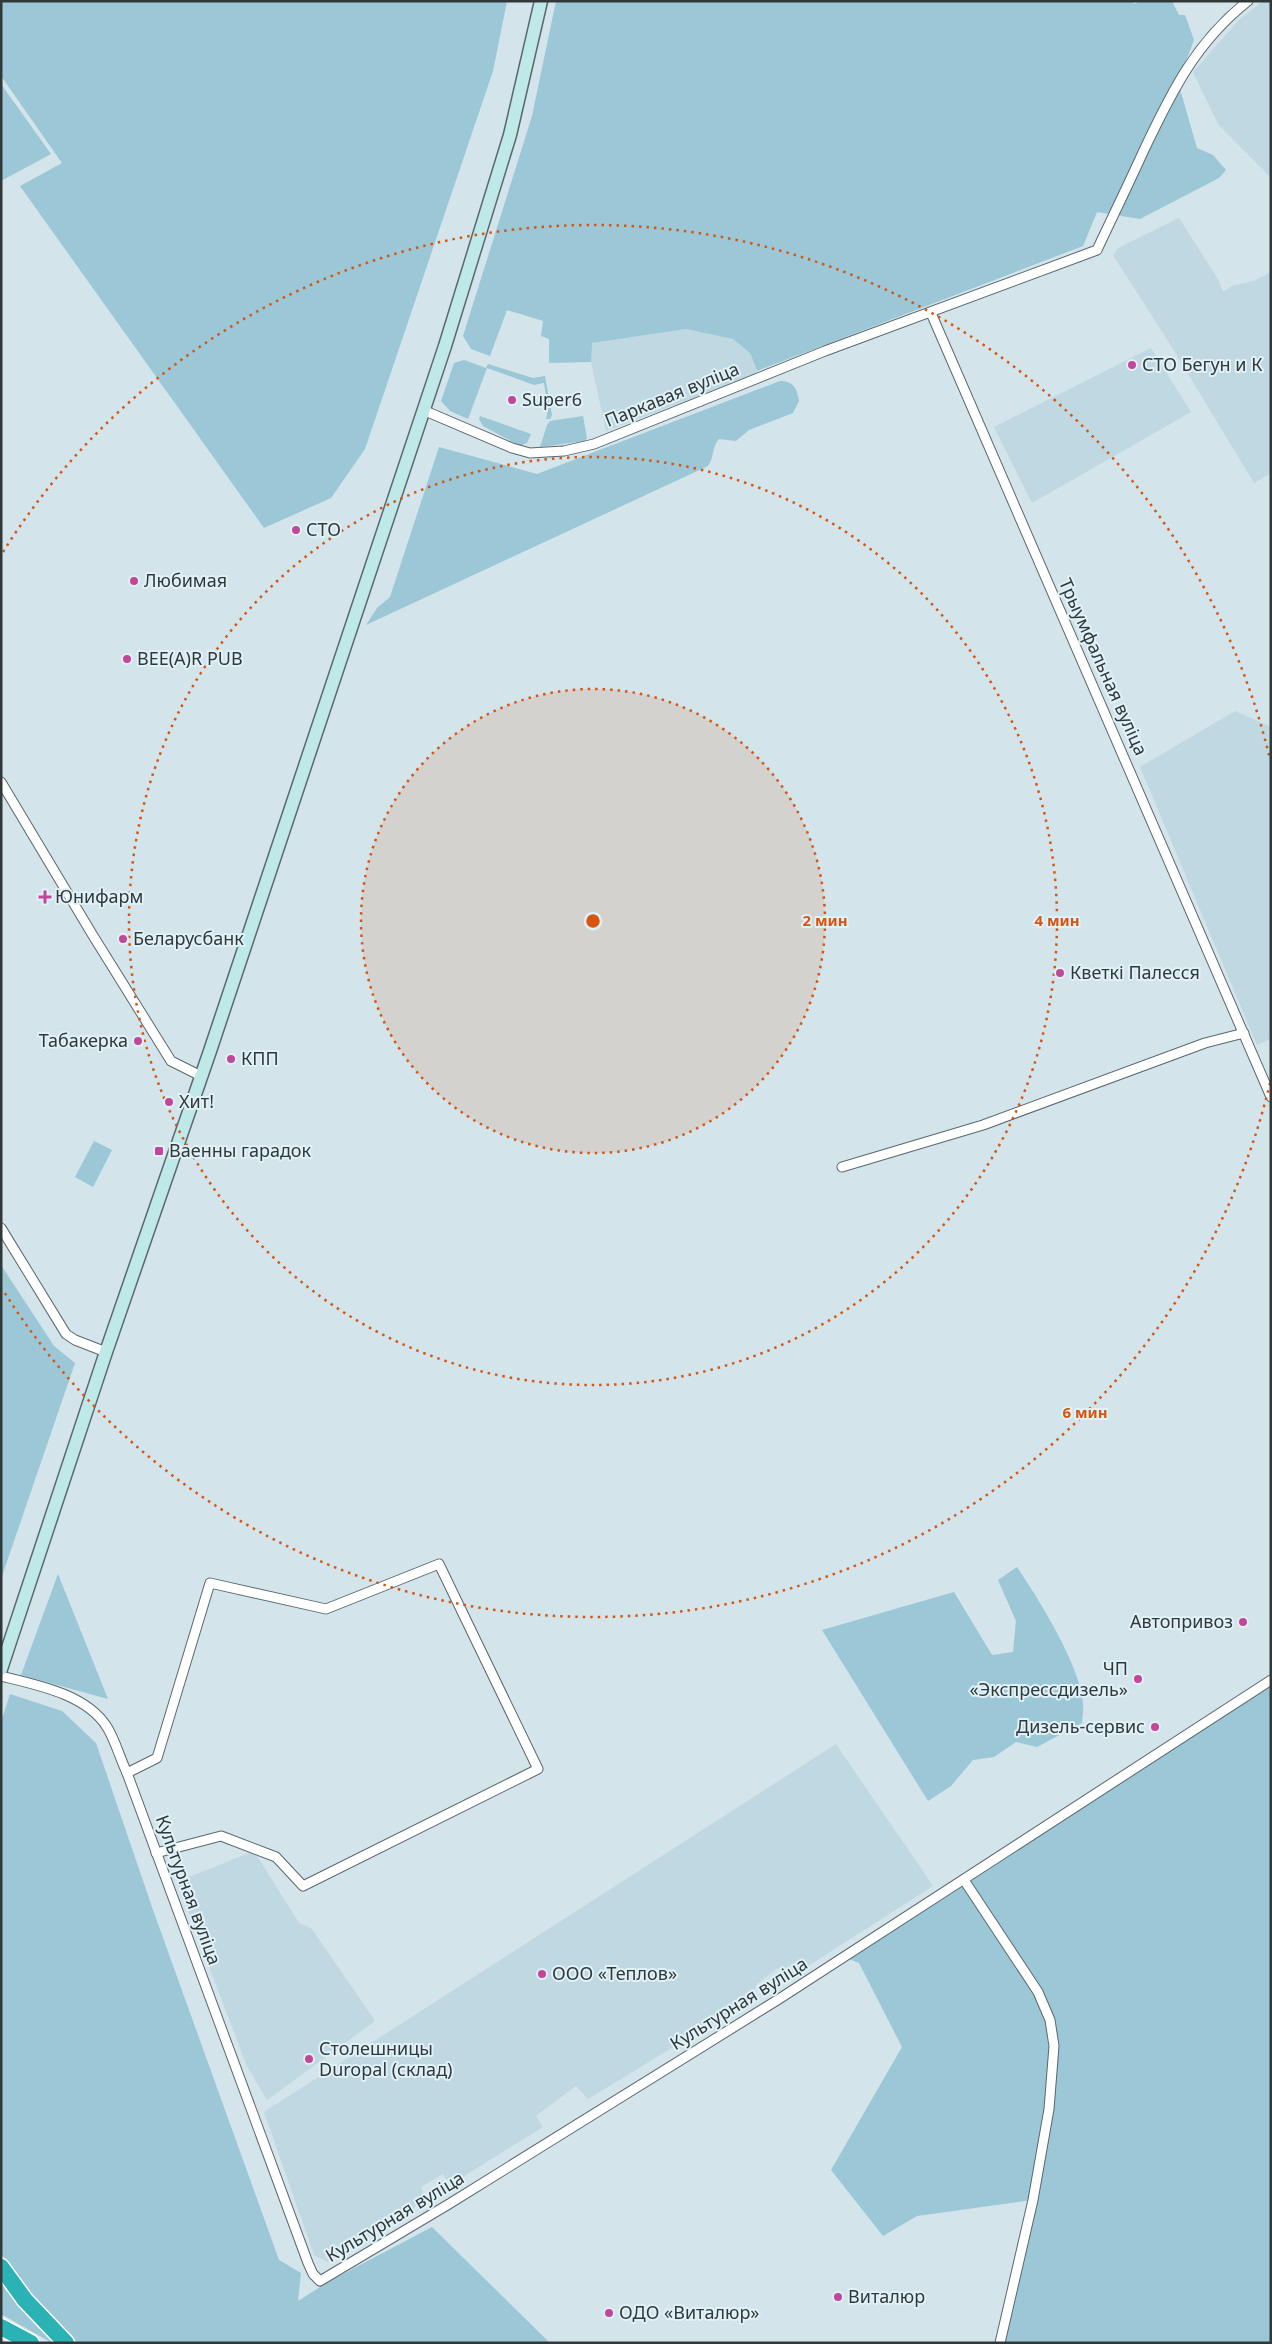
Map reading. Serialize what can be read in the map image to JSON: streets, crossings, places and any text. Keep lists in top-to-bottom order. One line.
{"streets":{"street":["Паркавая вуліца","Трыумфальная вуліца","Культурная вуліца"]},"crossings":[["Паркавая вуліца","Трыумфальная вуліца"]],"places":{"other":["СТО Бегун и К","Super6","СТО","Любимая","BEE(A)R PUB","Беларусбанк","Кветкі Палесся","Табакерка","КПП","Хит!","Автопривоз","ЧП «Экспрессдизель»","Дизель-сервис","ООО «Теплов»","Столешницы Duropal (склад)","Виталюр","ОДО «Виталюр»"],"health":["Юнифарм"],"transit":["Ваенны гарадок"]},"rings":["2 мин","4 мин","6 мин"]}
